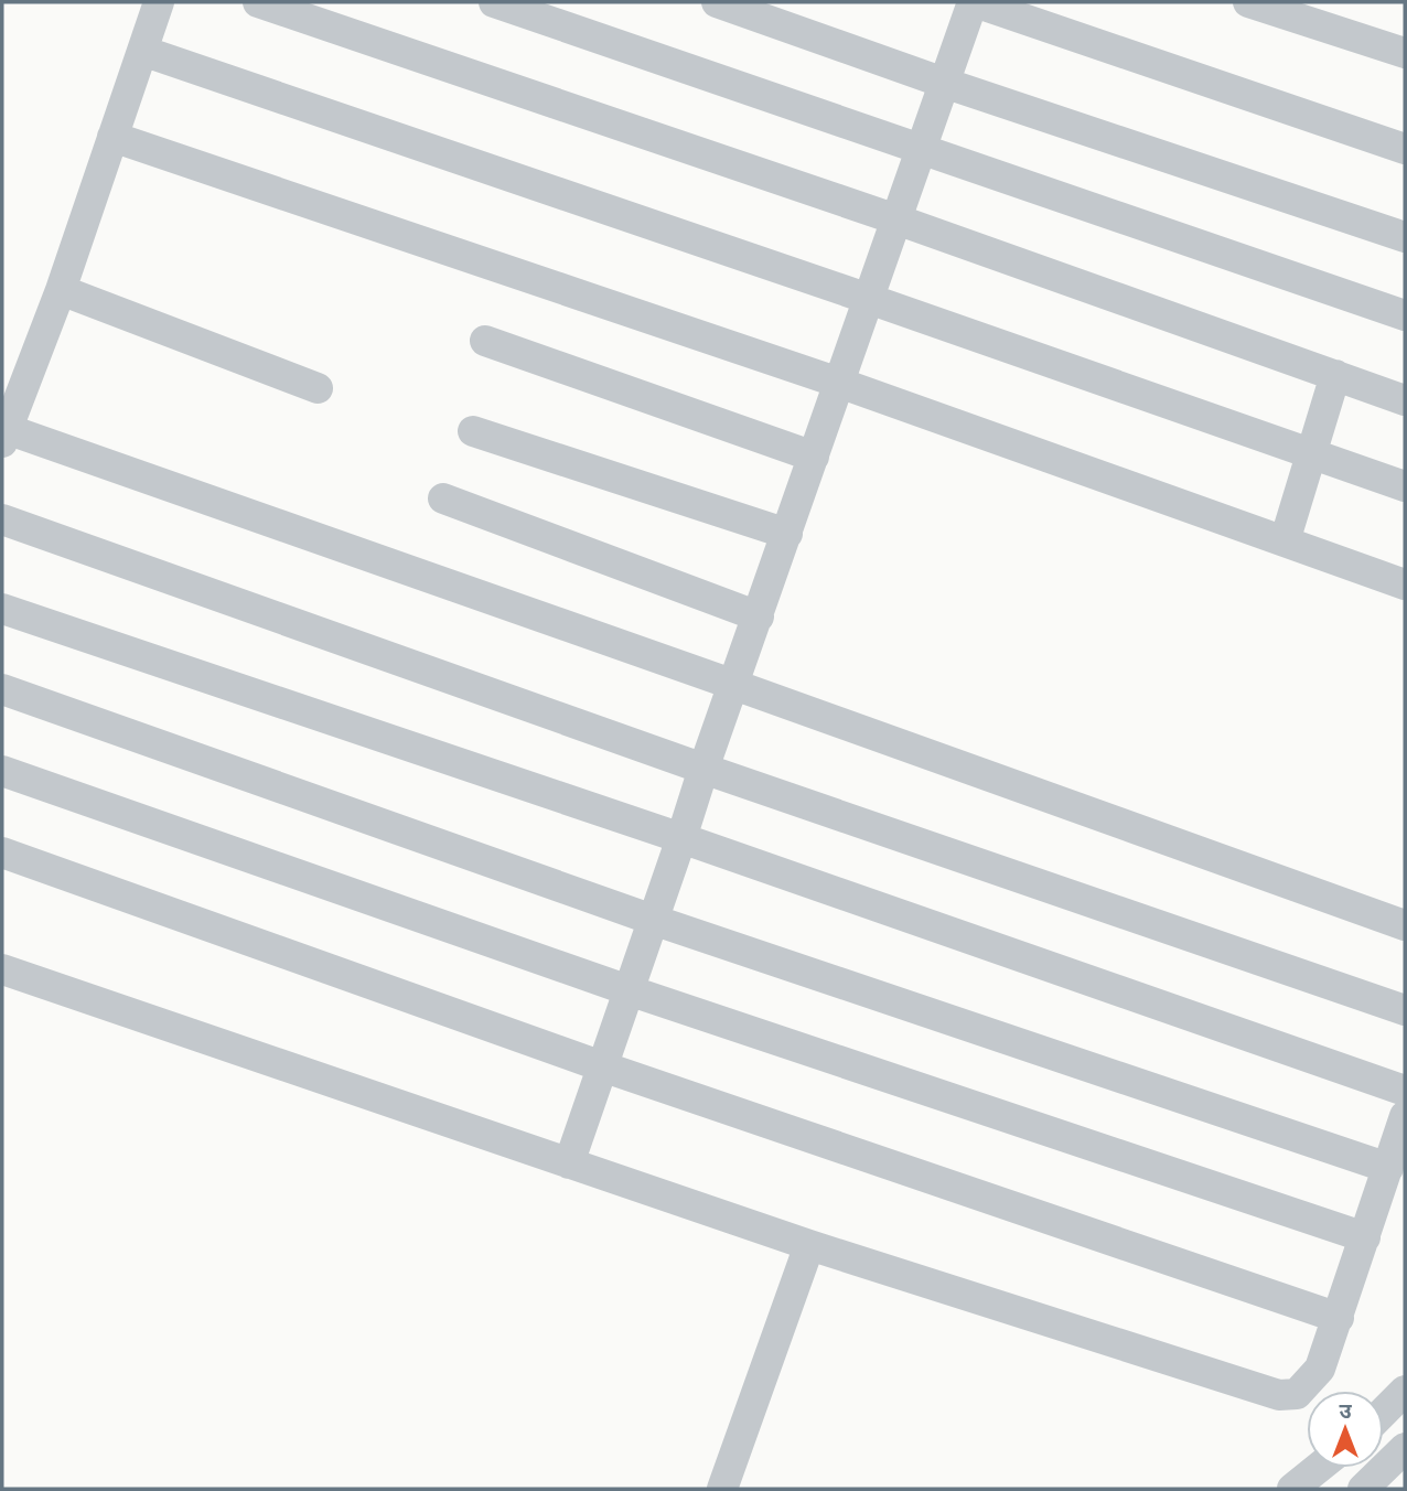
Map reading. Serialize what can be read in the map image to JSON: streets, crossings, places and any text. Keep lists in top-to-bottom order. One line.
{"north":"top"}
